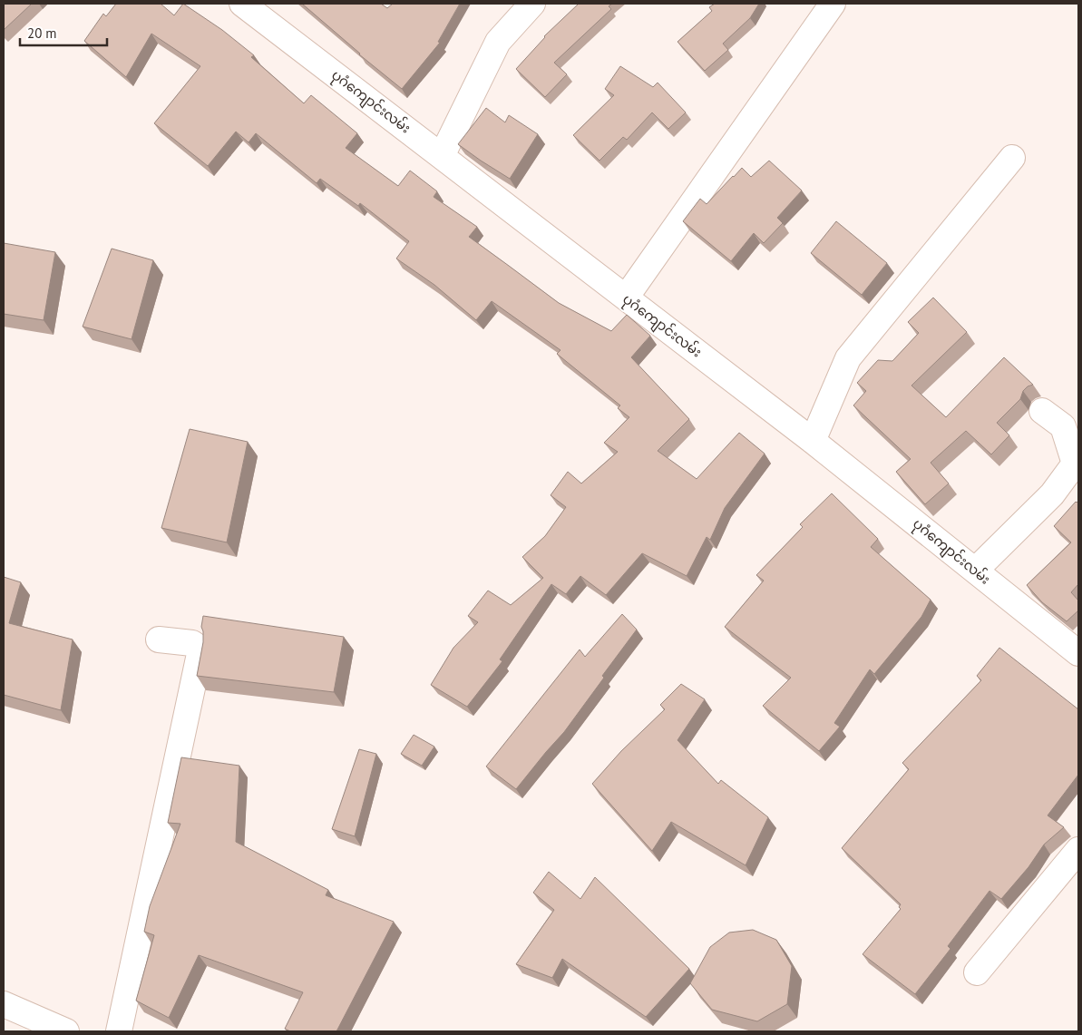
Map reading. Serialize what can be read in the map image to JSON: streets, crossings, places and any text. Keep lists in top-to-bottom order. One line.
{"streets":{"street":["ပုဂံကျောင်းလမ်း"]},"scale_bar":"20 m"}
